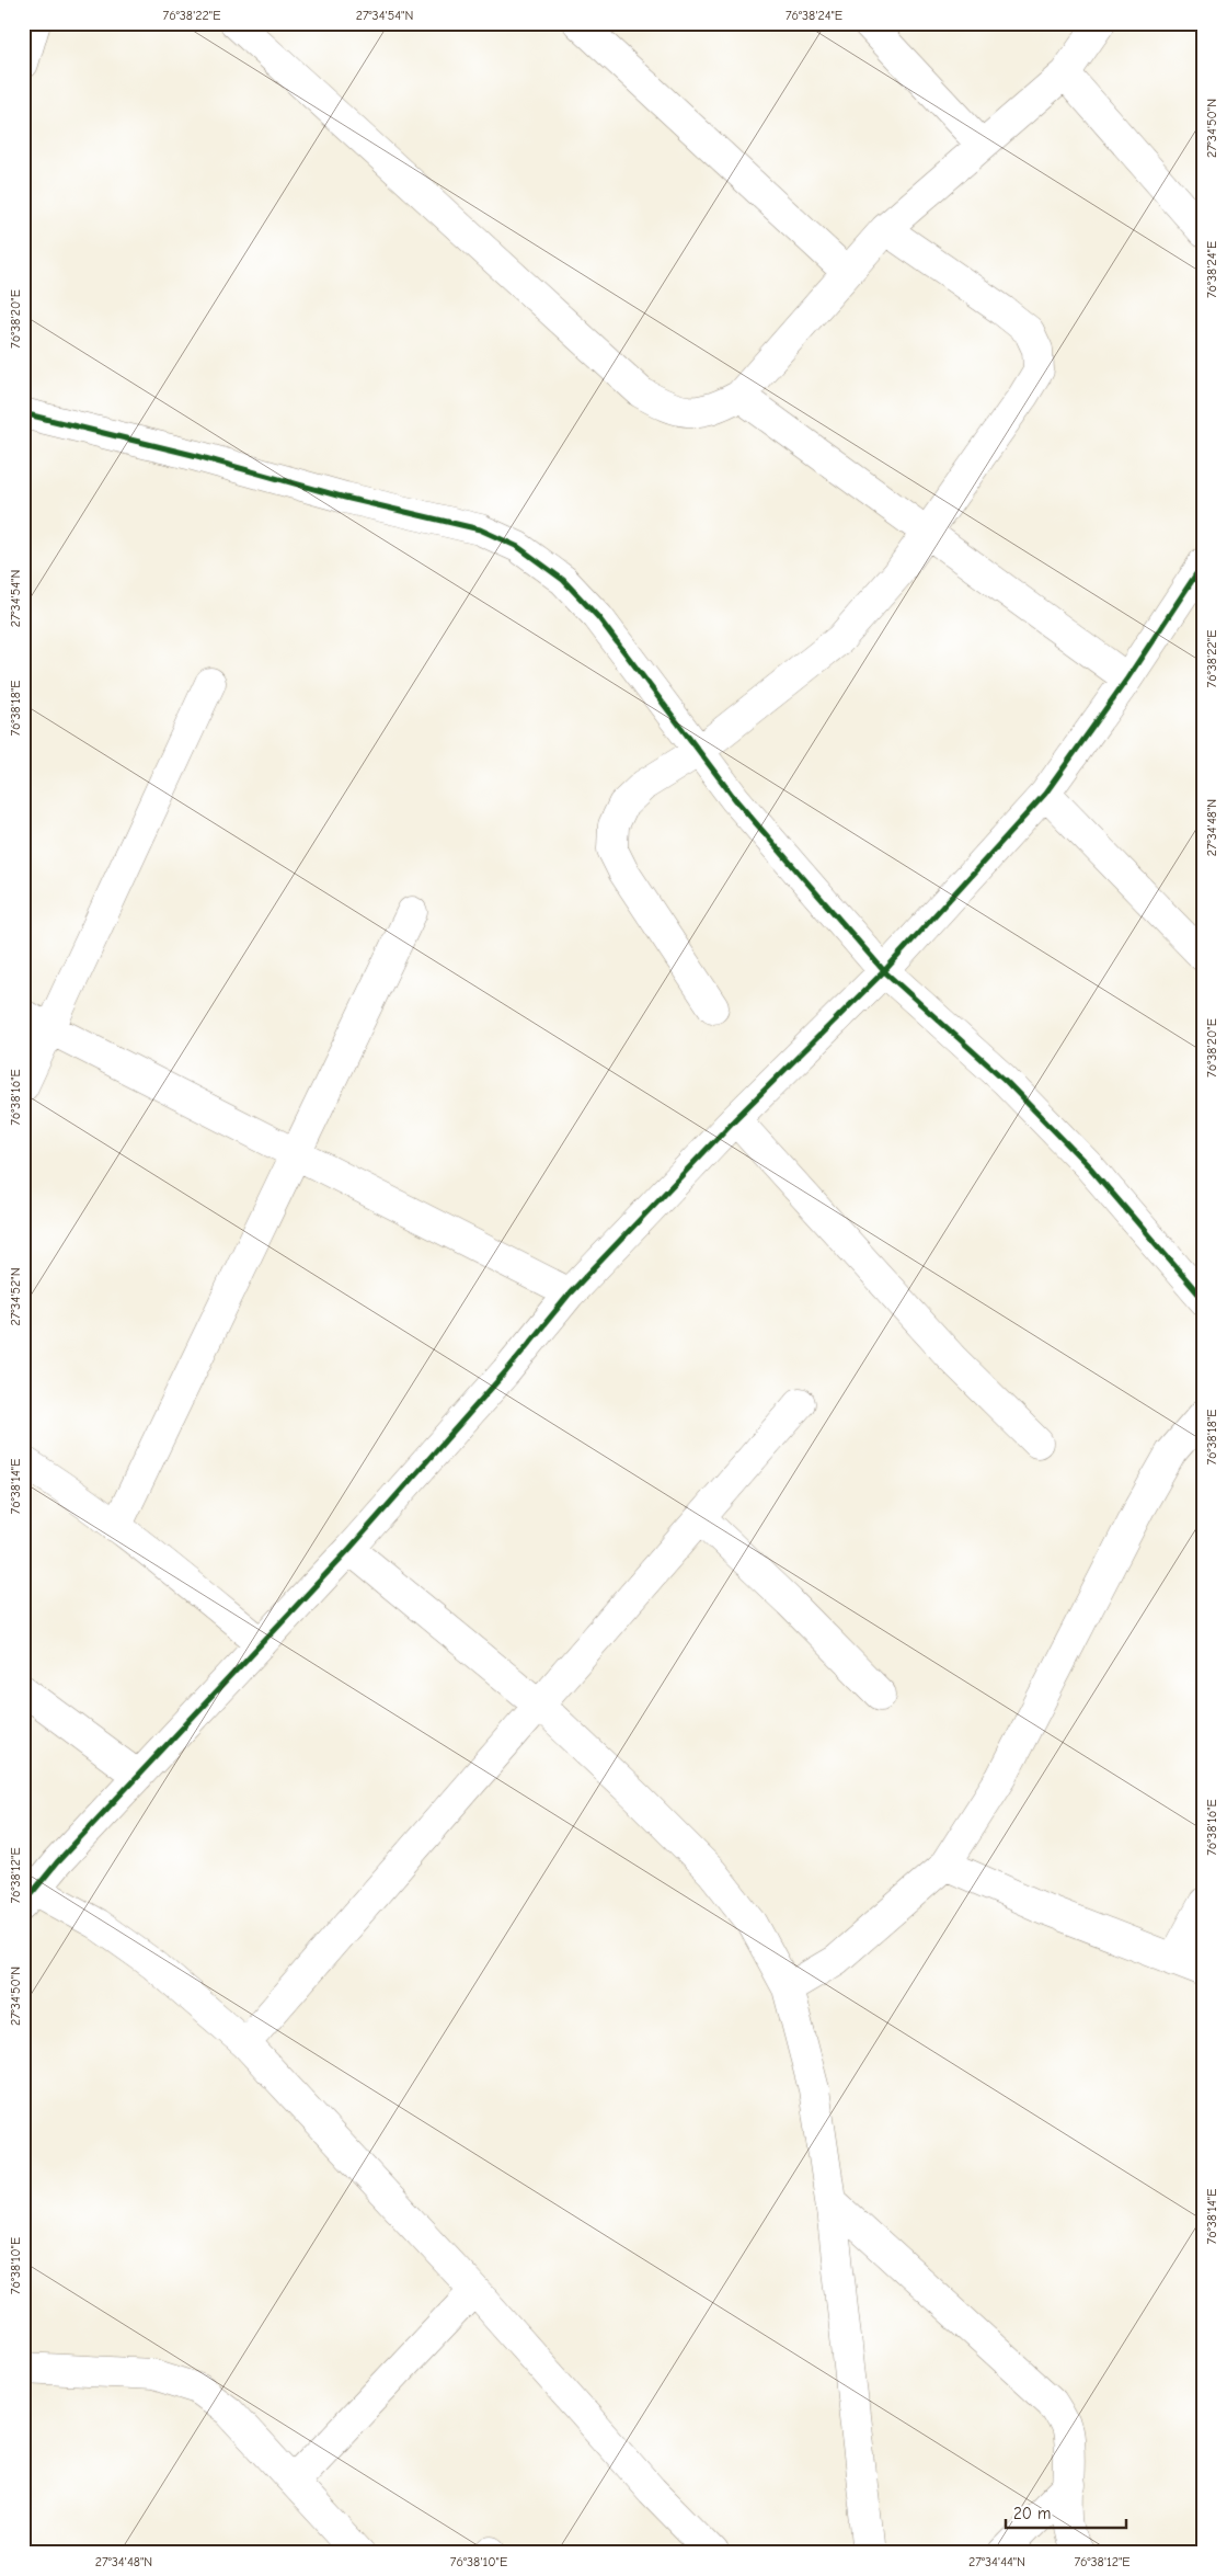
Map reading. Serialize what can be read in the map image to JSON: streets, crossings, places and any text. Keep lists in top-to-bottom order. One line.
{"scale_bar":"20 m","coordinates":["76°38'22\"E","27°34'54\"N","76°38'24\"E","27°34'50\"N","76°38'20\"E","76°38'18\"E","27°34'48\"N","76°38'16\"E","27°34'52\"N","76°38'14\"E","76°38'12\"E","76°38'10\"E","27°34'44\"N"]}
